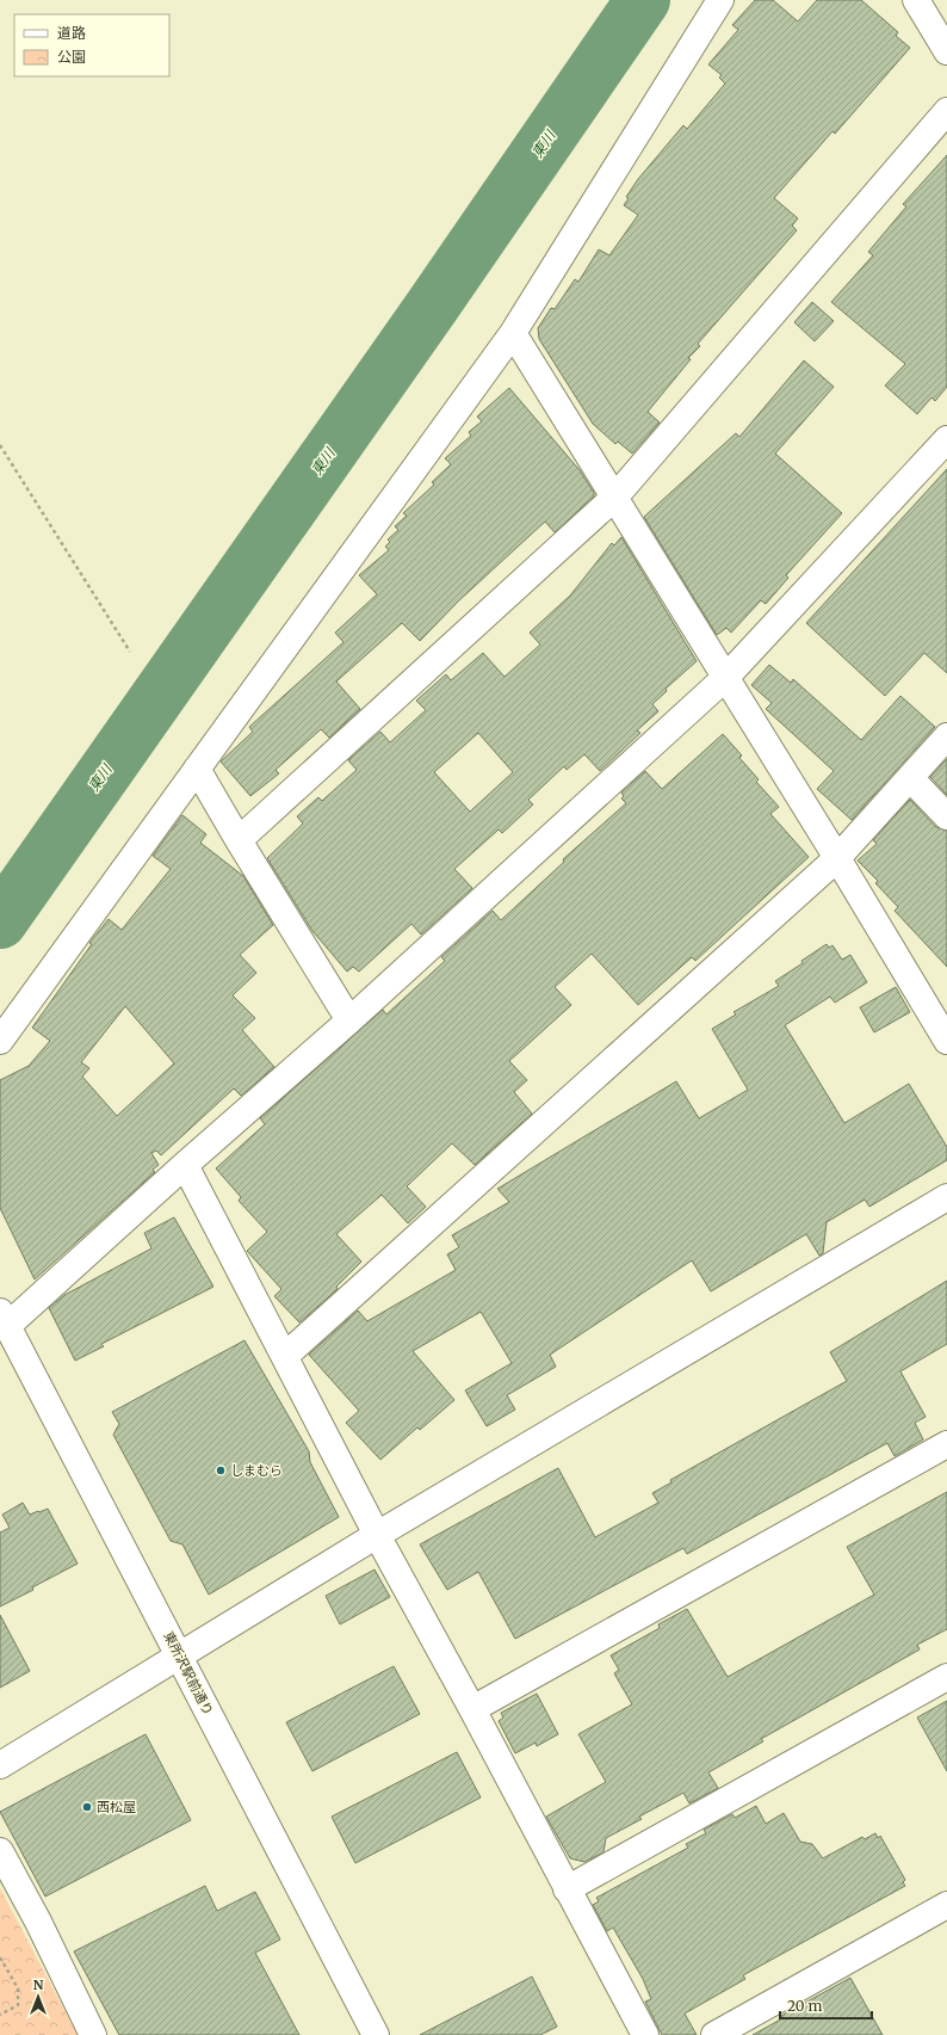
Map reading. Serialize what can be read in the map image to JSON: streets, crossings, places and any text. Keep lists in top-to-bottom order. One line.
{"streets":{"street":["東所沢駅前通り"]},"water":["東川"],"places":["しまむら","西松屋"],"legend":["道路","公園"],"scale_bar":"20 m","north":"top"}
